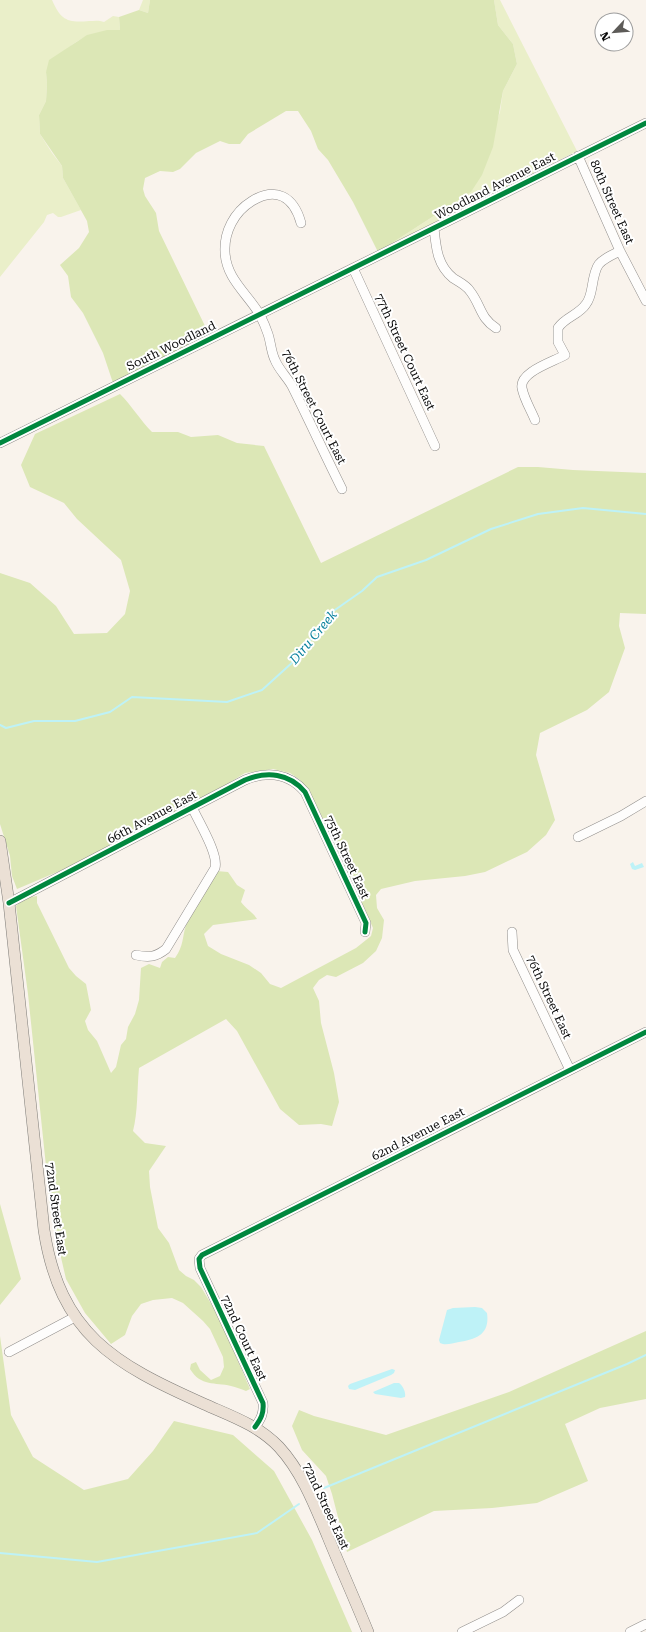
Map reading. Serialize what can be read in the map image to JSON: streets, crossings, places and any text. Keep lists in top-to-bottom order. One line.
{"streets":{"main road":["72nd Street East"],"street":["Woodland Avenue East","80th Street East","South Woodland","77th Street Court East","76th Street Court East","66th Avenue East","75th Street East","76th Street East","62nd Avenue East","72nd Court East"]},"crossings":[["Woodland Avenue East","80th Street East"],["Woodland Avenue East","South Woodland"],["Woodland Avenue East","77th Street Court East"],["South Woodland","77th Street Court East"],["South Woodland","76th Street Court East"],["66th Avenue East","75th Street East"],["66th Avenue East","72nd Street East"],["76th Street East","62nd Avenue East"],["62nd Avenue East","72nd Court East"],["72nd Street East","72nd Court East"]],"water":["Diru Creek"],"north":"bottom left"}
